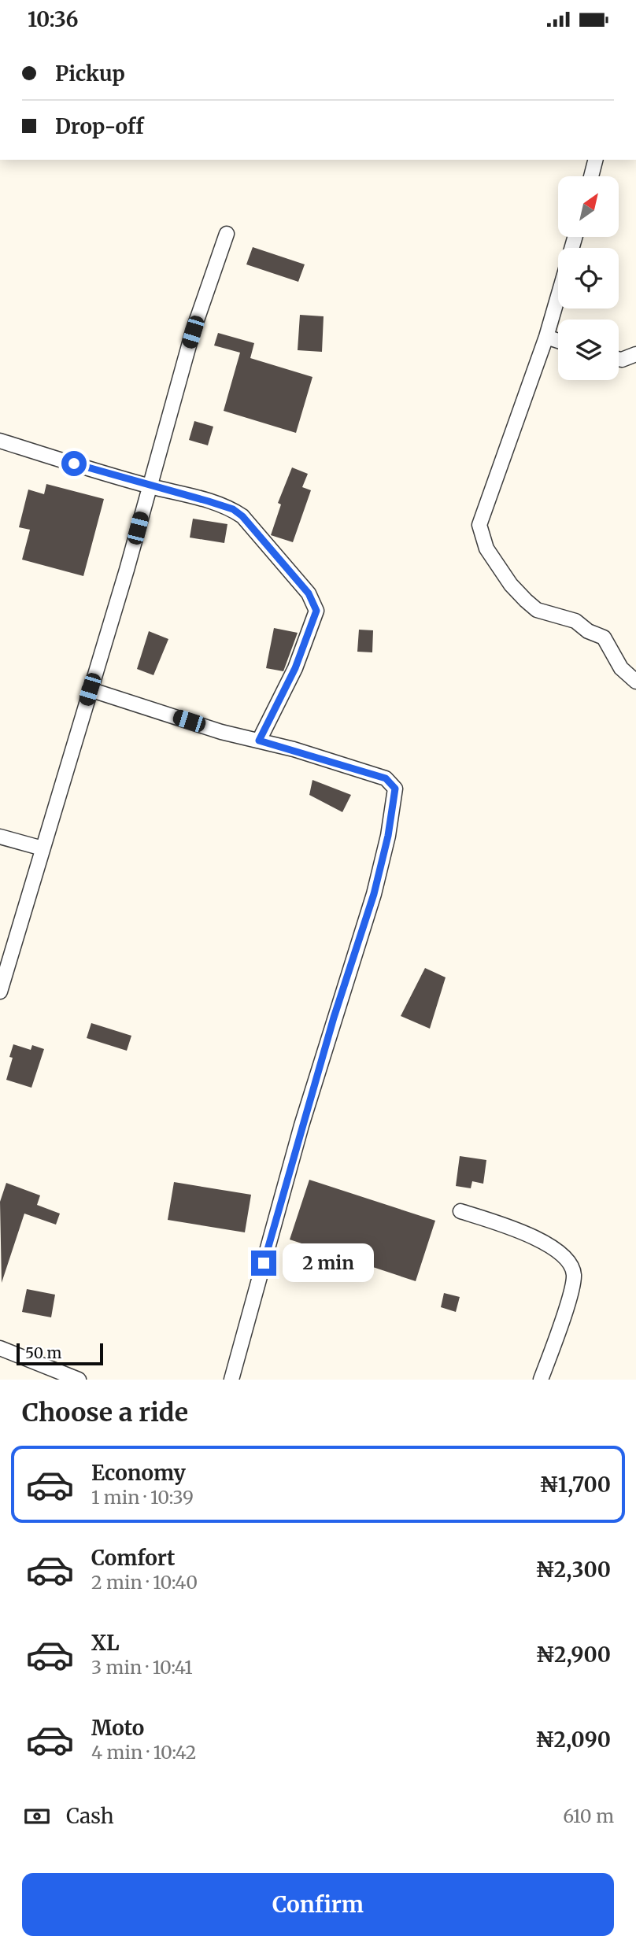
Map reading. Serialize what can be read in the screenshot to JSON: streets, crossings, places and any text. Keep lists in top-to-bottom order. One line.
{"scale_bar":"50 m","north":"top right","page":{"status":"10:36","banner":["Pickup","Drop-off"],"bubble":"2 min","scale":"50 m","heading":"Choose a ride","list":[{"name":"Economy","note":"1 min · 10:39","value":"₦1,700"},{"name":"Comfort","note":"2 min · 10:40","value":"₦2,300"},{"name":"XL","note":"3 min · 10:41","value":"₦2,900"},{"name":"Moto","note":"4 min · 10:42","value":"₦2,090"}],"pay":["Cash","610 m"],"buttons":"Confirm"}}
